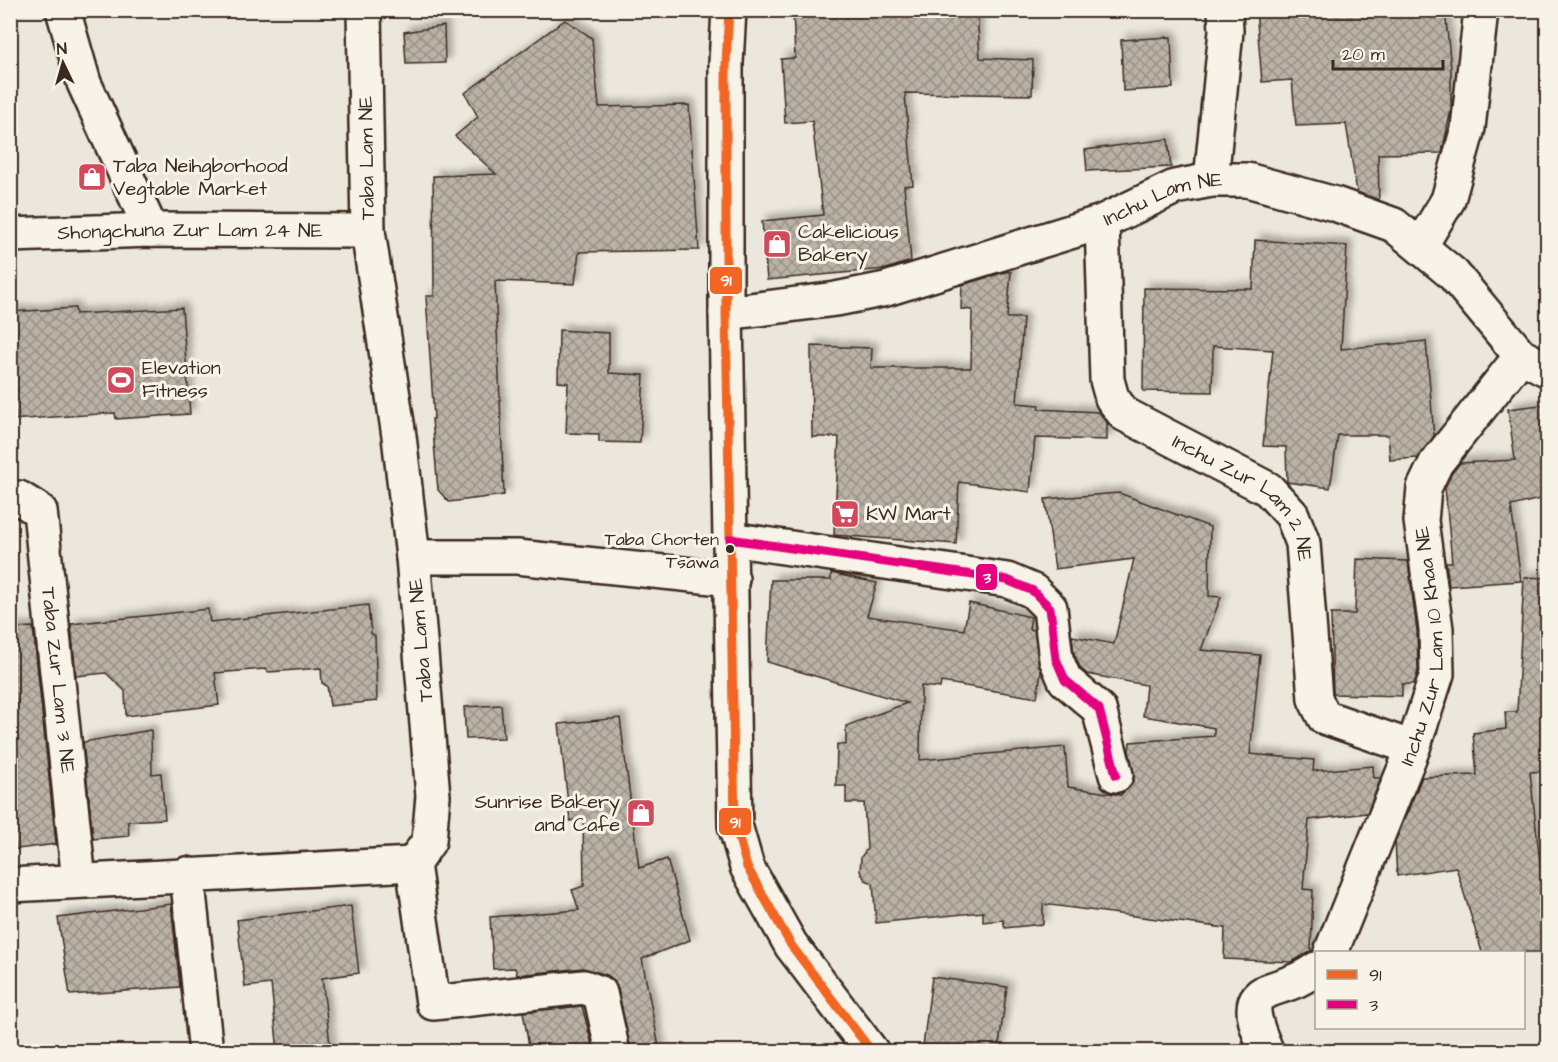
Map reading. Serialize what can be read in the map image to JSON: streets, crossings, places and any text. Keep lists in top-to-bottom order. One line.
{"streets":{"street":["Taba Lam NE","Inchu Lam NE","Shongchuna Zur Lam 24 NE","Inchu Zur Lam 2 NE","Inchu Zur Lam 10 Khaa NE","Taba Zur Lam 3 NE"]},"crossings":[["Taba Lam NE","Shongchuna Zur Lam 24 NE"],["Inchu Lam NE","Inchu Zur Lam 2 NE"],["Inchu Lam NE","Inchu Zur Lam 10 Khaa NE"],["Inchu Zur Lam 2 NE","Inchu Zur Lam 10 Khaa NE"]],"places":{"shop":["Taba Neihgborhood Vegtable Market","Cakelicious Bakery","Sunrise Bakery and Cafe"],"sports":["Elevation Fitness"],"supermarket":["KW Mart"],"other":["Taba Chorten Tsawa"]},"lines":["transit line 91","transit line 3"],"legend":["91","3"],"scale_bar":"20 m","north":"top"}
